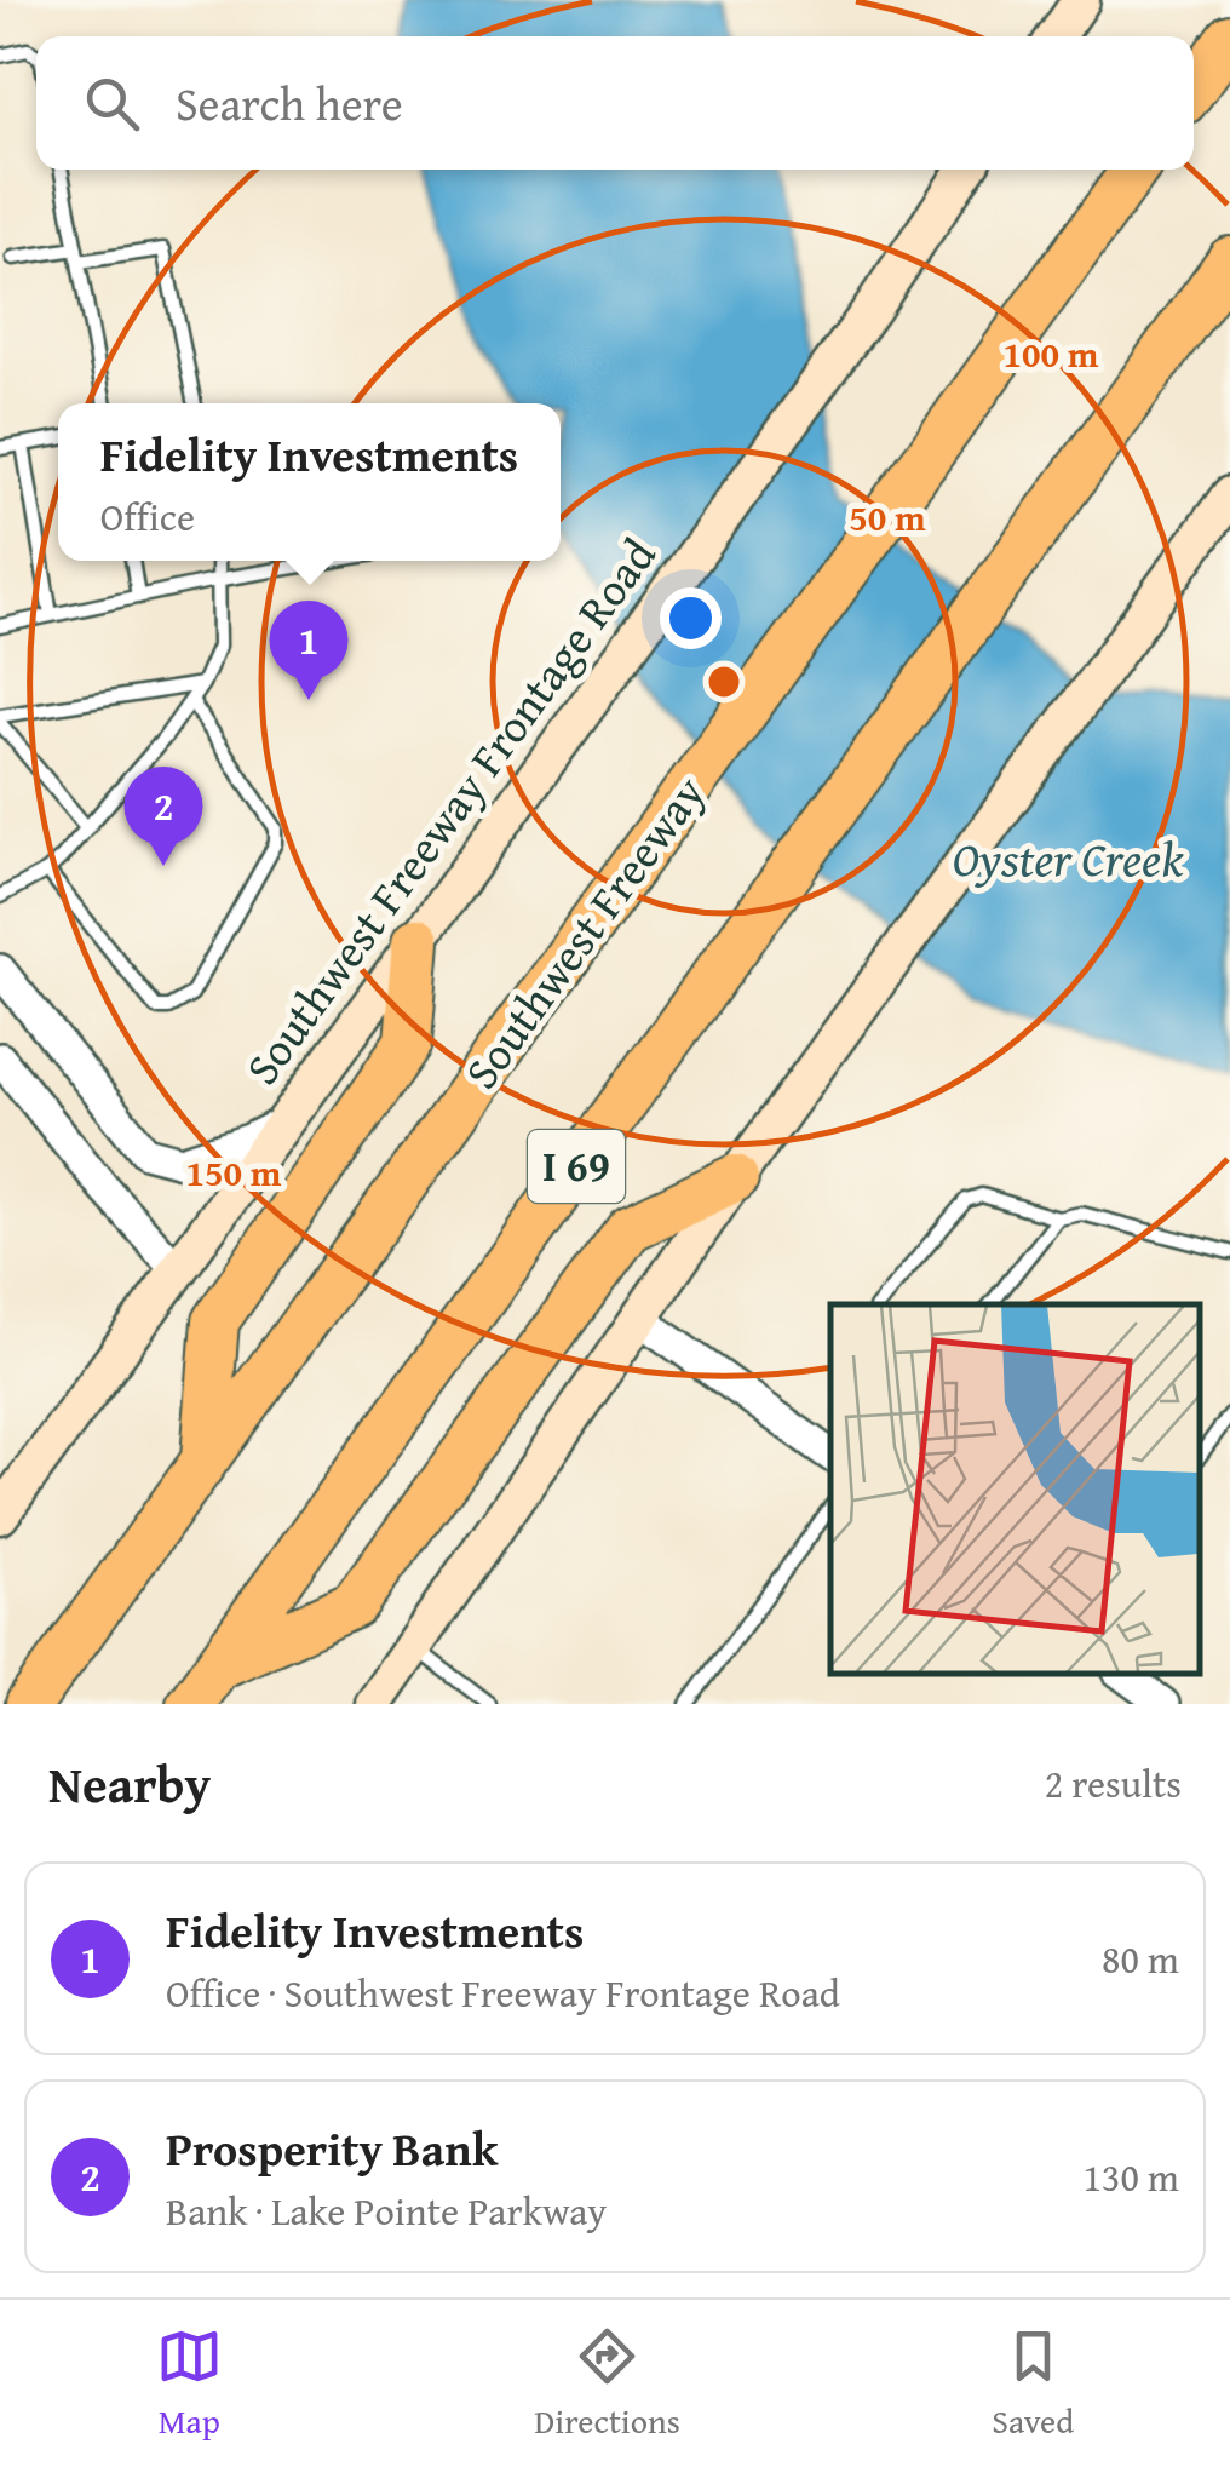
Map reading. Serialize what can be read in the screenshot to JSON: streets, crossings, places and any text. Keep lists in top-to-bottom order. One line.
{"streets":{"highway":["Southwest Freeway","I 69"],"main road":["Southwest Freeway Frontage Road"]},"water":["Oyster Creek"],"page":{"search":"Search here","popup":["Fidelity Investments","Office"],"pins":["1","2"],"heading":["Nearby","2 results"],"list":[{"mark":"1","name":"Fidelity Investments","note":"Office · Southwest Freeway Frontage Road","value":"80 m"},{"mark":"2","name":"Prosperity Bank","note":"Bank · Lake Pointe Parkway","value":"130 m"}],"nav":["Map","Directions","Saved"]},"rings":["100 m","50 m","150 m"]}
